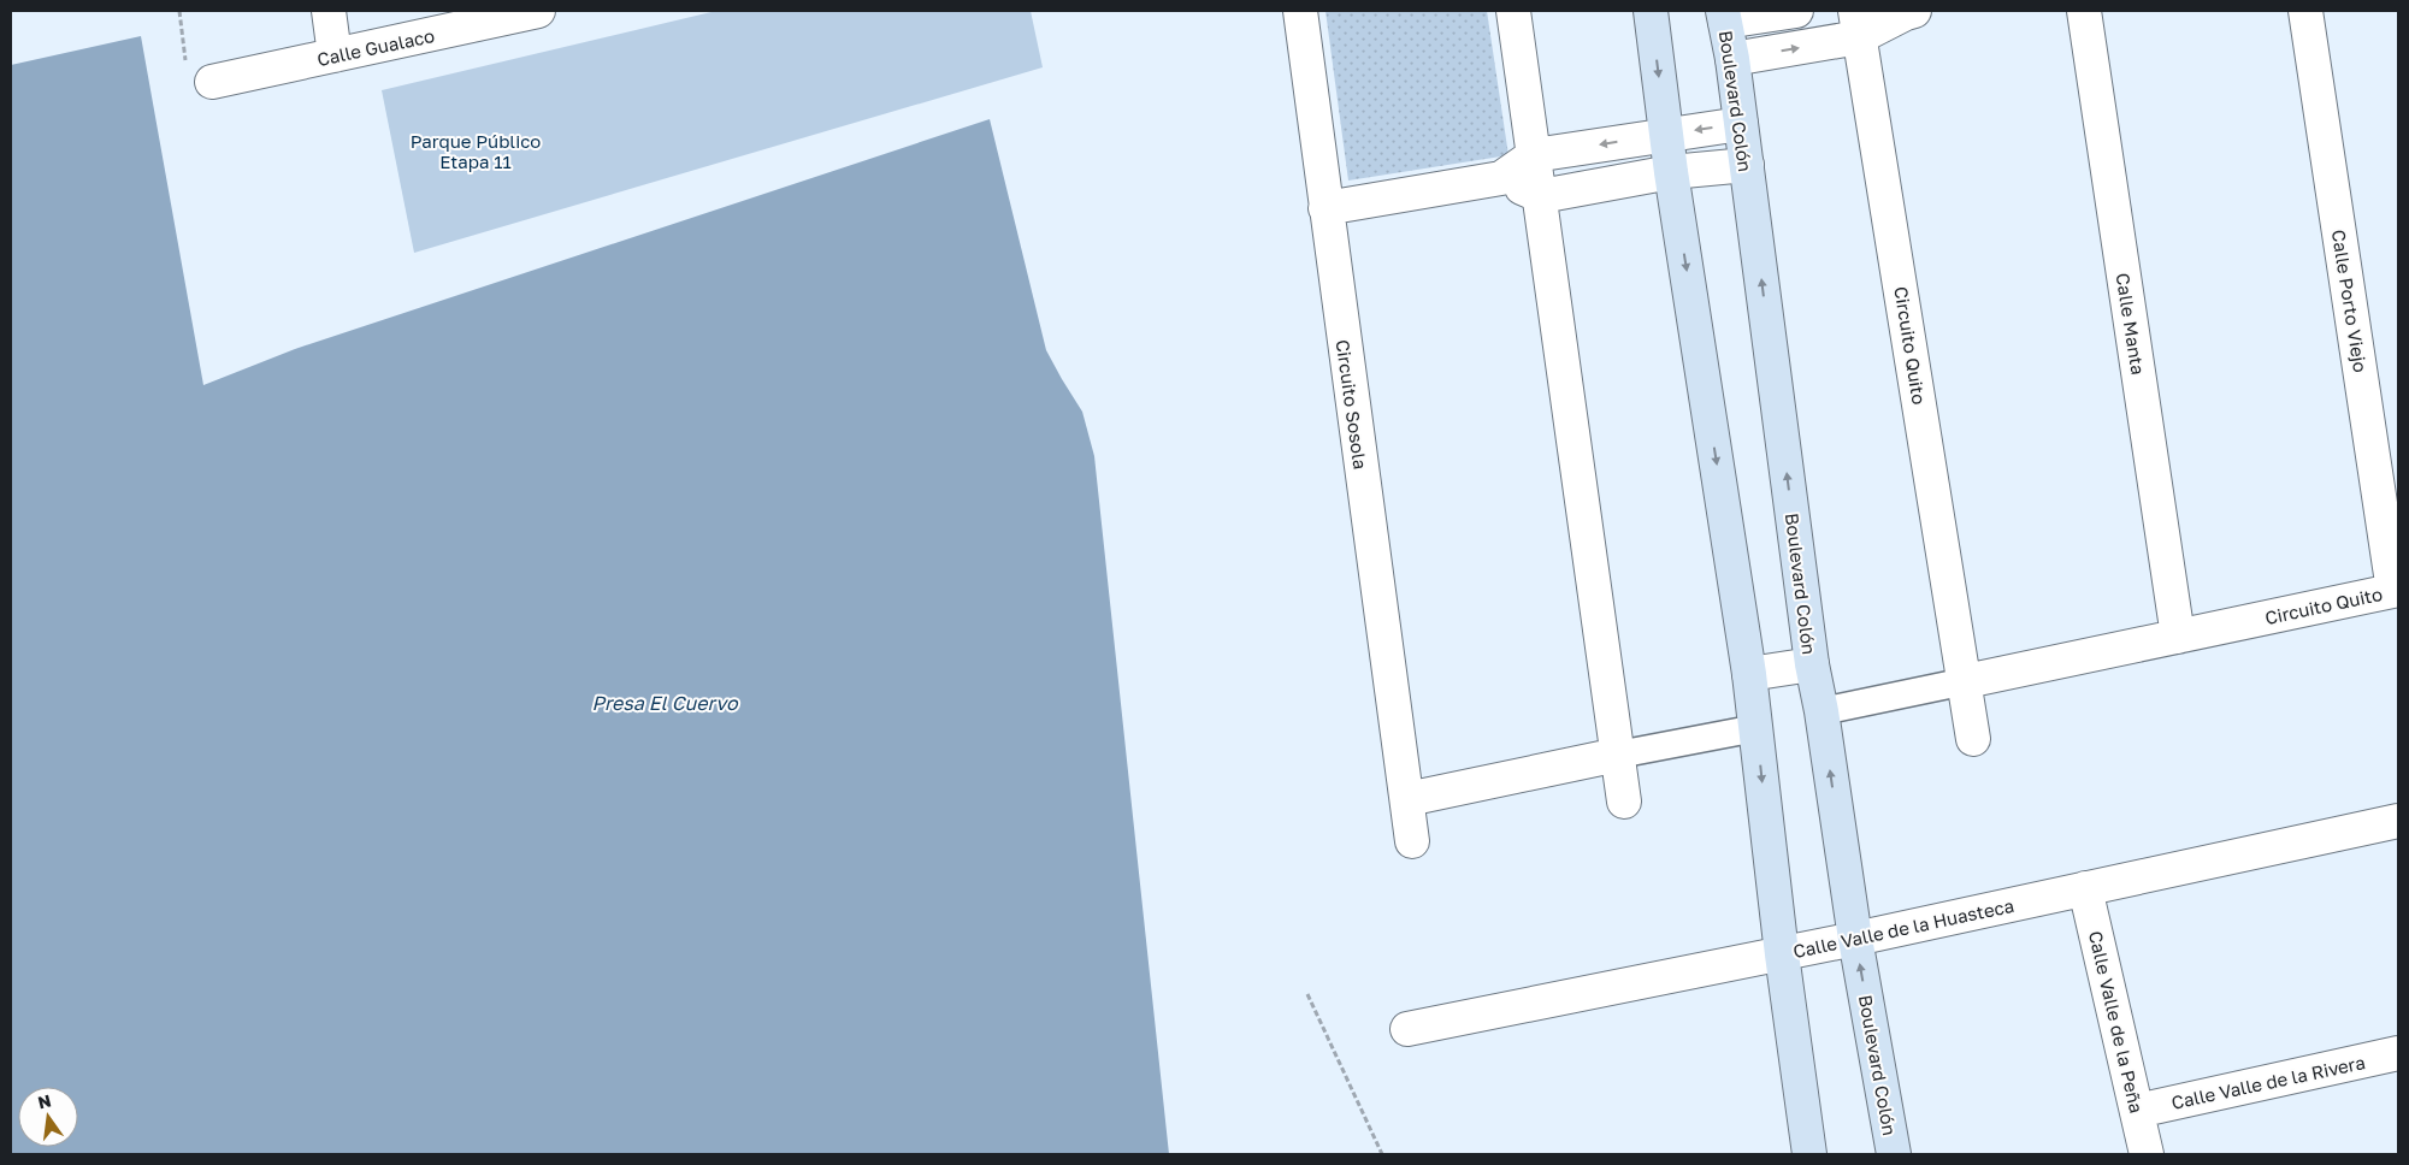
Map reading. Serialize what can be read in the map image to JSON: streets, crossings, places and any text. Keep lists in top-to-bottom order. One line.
{"streets":{"main road":["Boulevard Colón"],"street":["Calle Gualaco","Calle Porto Viejo","Calle Manta","Circuito Quito","Circuito Sosola","Calle Valle de la Huasteca","Calle Valle de la Peña","Calle Valle de la Rivera"]},"crossings":[["Boulevard Colón","Calle Valle de la Huasteca"],["Calle Porto Viejo","Circuito Quito"],["Calle Manta","Circuito Quito"],["Calle Valle de la Huasteca","Calle Valle de la Peña"],["Calle Valle de la Peña","Calle Valle de la Rivera"]],"water":["Presa El Cuervo"],"parks":["Parque Público Etapa 11"],"north":"top"}
